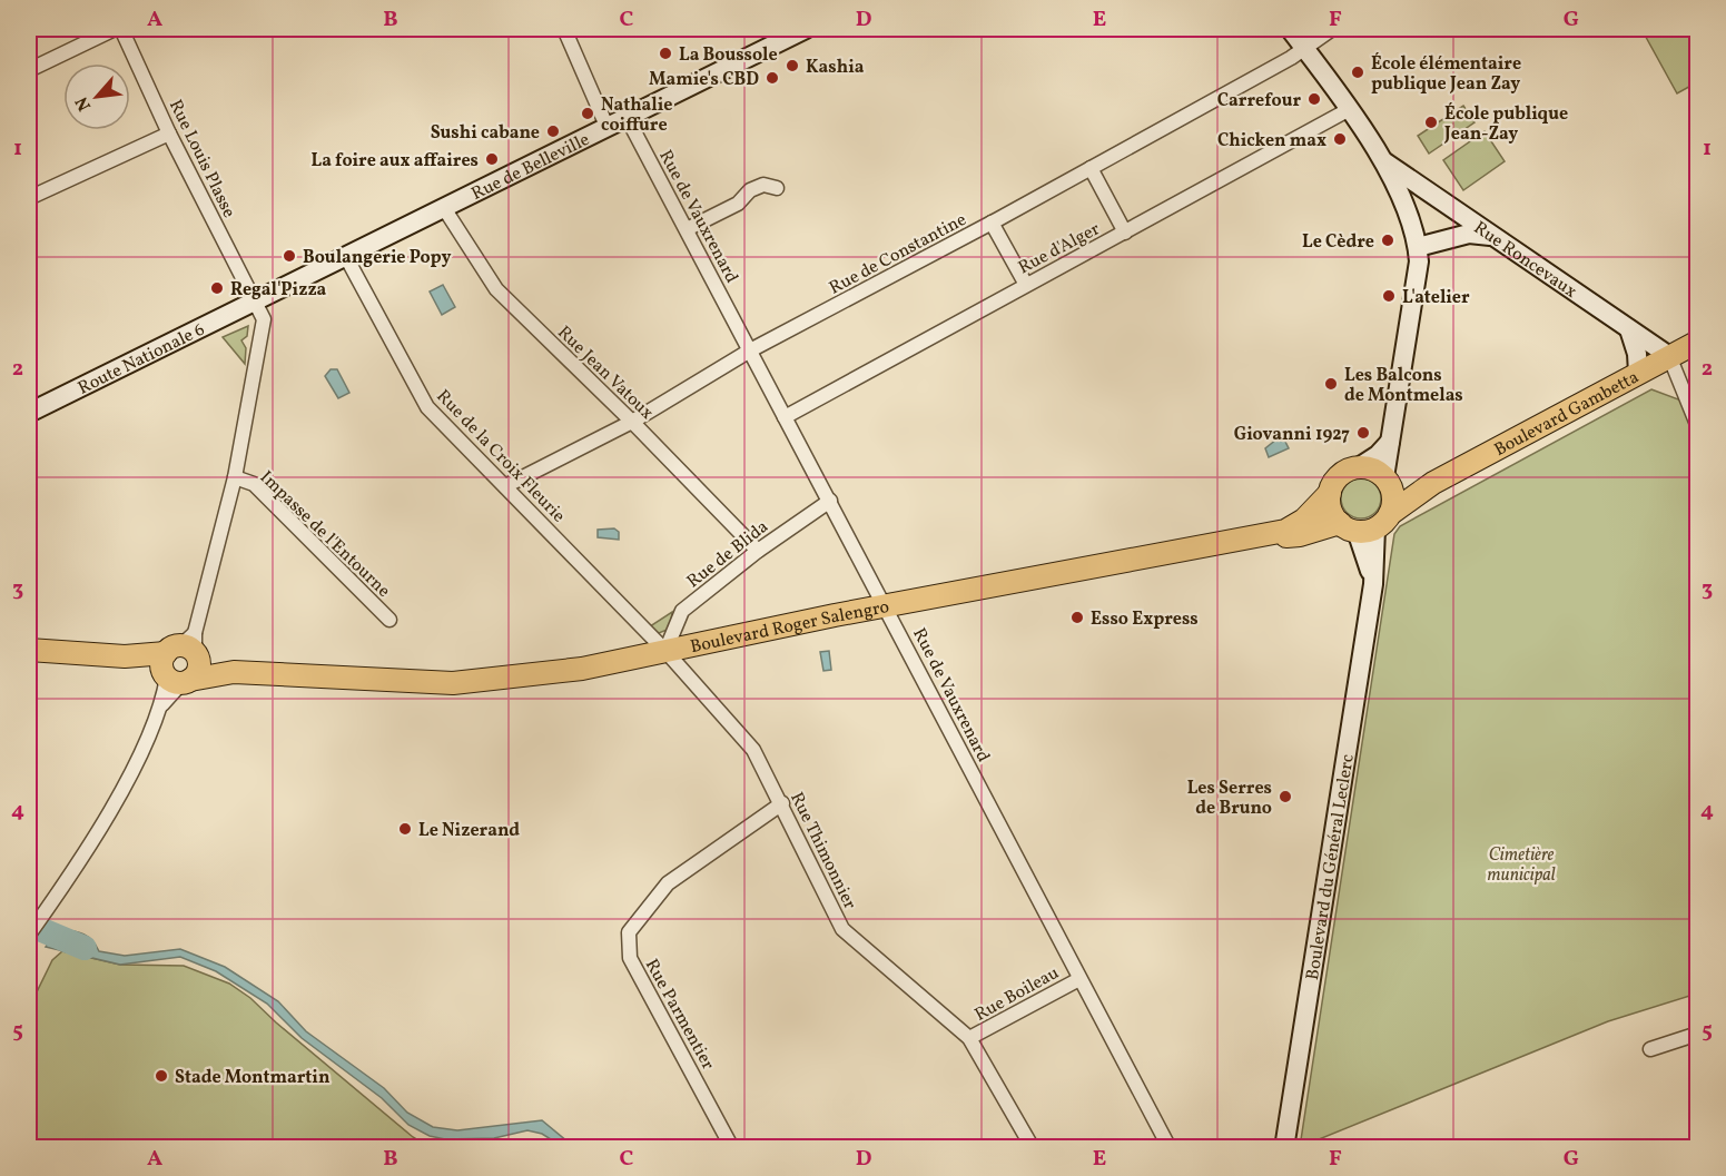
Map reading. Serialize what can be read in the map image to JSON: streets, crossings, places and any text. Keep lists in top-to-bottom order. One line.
{"streets":{"main road":["Rue de Belleville","Rue Roncevaux","Route Nationale 6","Boulevard Gambetta","Boulevard Roger Salengro","Boulevard du Général Leclerc"],"street":["Rue Louis Plasse","Rue de Vauxrenard","Rue d'Alger","Rue de Constantine","Rue Jean Vatoux","Rue de la Croix Fleurie","Impasse de l'Entourne","Rue de Blida","Rue Thimonnier","Rue Boileau","Rue Parmentier"]},"crossings":[["Rue Louis Plasse","Rue de Belleville"],["Rue Louis Plasse","Route Nationale 6"],["Rue Louis Plasse","Impasse de l'Entourne"],["Rue Louis Plasse","Boulevard Roger Salengro"],["Rue de Belleville","Rue de Vauxrenard"],["Rue de Belleville","Route Nationale 6"],["Rue de Belleville","Rue Jean Vatoux"],["Rue de Belleville","Rue de la Croix Fleurie"],["Rue de Vauxrenard","Rue d'Alger"],["Rue de Vauxrenard","Rue de Constantine"],["Rue de Vauxrenard","Rue de Blida"],["Rue de Vauxrenard","Boulevard Roger Salengro"],["Rue de Vauxrenard","Rue Boileau"],["Rue de Constantine","Rue Jean Vatoux"],["Rue de Constantine","Rue de la Croix Fleurie"],["Rue Roncevaux","Boulevard Gambetta"],["Rue Jean Vatoux","Rue de Blida"],["Boulevard Gambetta","Boulevard Roger Salengro"],["Boulevard Gambetta","Boulevard du Général Leclerc"],["Rue de la Croix Fleurie","Rue de Blida"],["Rue de la Croix Fleurie","Boulevard Roger Salengro"],["Rue de la Croix Fleurie","Rue Thimonnier"],["Rue de Blida","Boulevard Roger Salengro"],["Rue de Blida","Rue Thimonnier"],["Boulevard Roger Salengro","Rue Thimonnier"],["Boulevard Roger Salengro","Boulevard du Général Leclerc"],["Rue Thimonnier","Rue Boileau"],["Rue Thimonnier","Rue Parmentier"]],"parks":["Cimetière municipal"],"places":["La Boussole","Kashia","École élémentaire publique Jean Zay","Mamie's CBD","Carrefour","Nathalie coiffure","École publique Jean-Zay","Sushi cabane","Chicken max","La foire aux affaires","Le Cèdre","Boulangerie Popy","Regal'Pizza","L'atelier","Les Balcons de Montmelas","Giovanni 1927","Esso Express","Les Serres de Bruno","Le Nizerand","Stade Montmartin"],"north":"bottom left","grid":{"columns":["A","B","C","D","E","F","G"],"rows":["1","2","3","4","5"]}}
